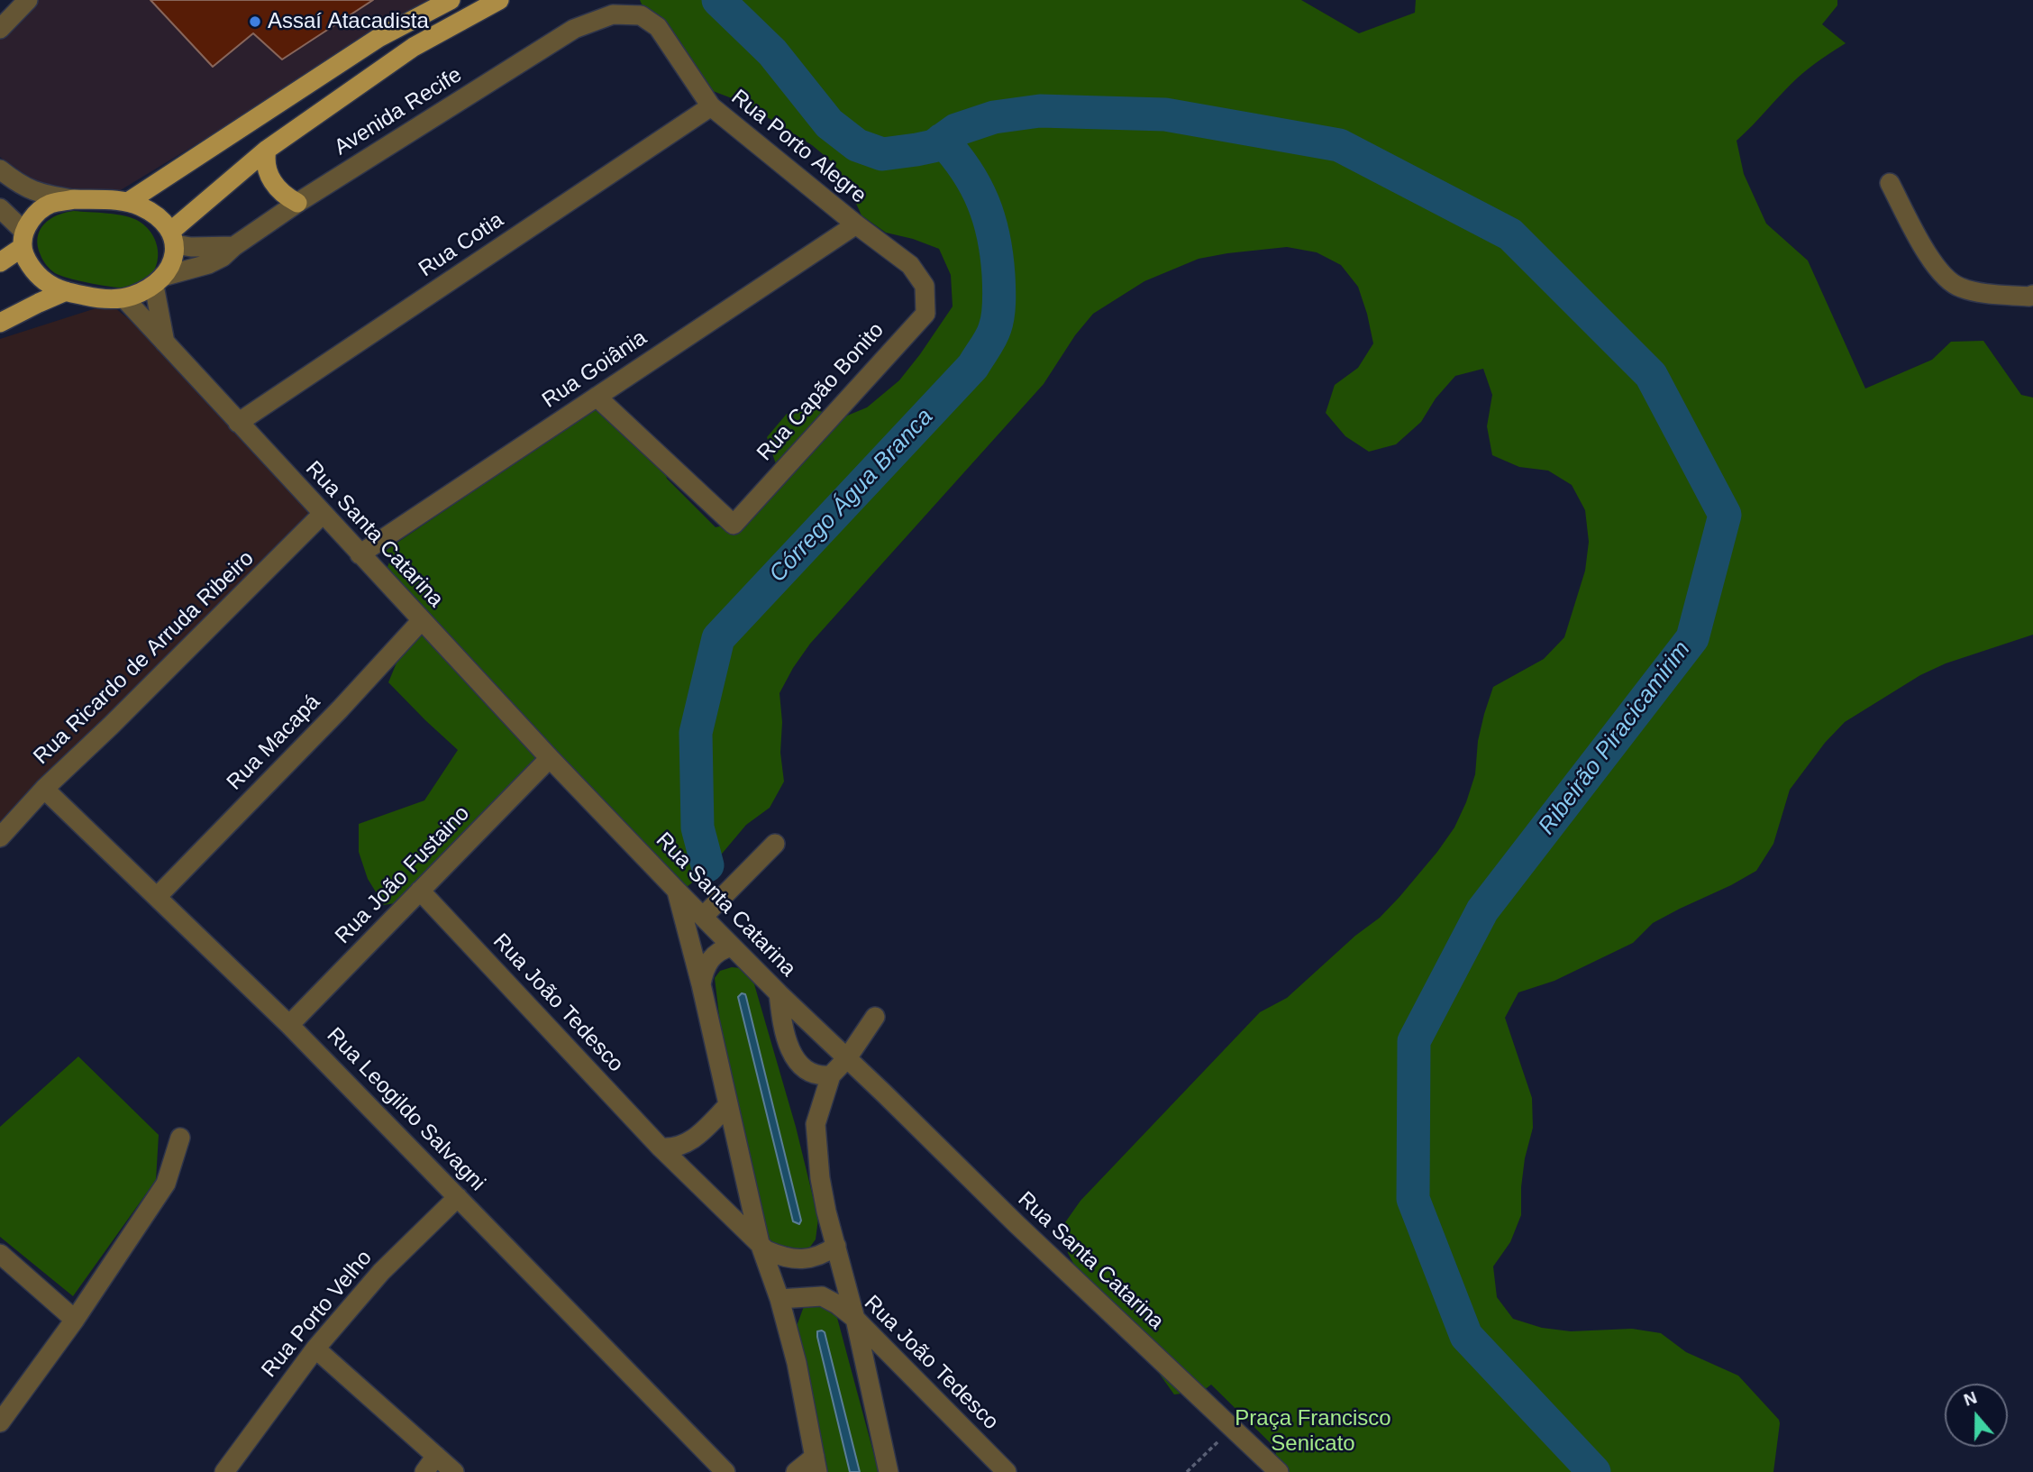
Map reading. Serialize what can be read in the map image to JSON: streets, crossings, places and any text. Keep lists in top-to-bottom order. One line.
{"streets":{"street":["Avenida Recife","Rua Porto Alegre","Rua Cotia","Rua Goiânia","Rua Capão Bonito","Rua Santa Catarina","Rua Ricardo de Arruda Ribeiro","Rua Macapá","Rua João Fustaino","Rua João Tedesco","Rua Leogildo Salvagni","Rua Porto Velho"]},"crossings":[["Avenida Recife","Rua Porto Alegre"],["Avenida Recife","Rua Santa Catarina"],["Rua Porto Alegre","Rua Cotia"],["Rua Porto Alegre","Rua Goiânia"],["Rua Porto Alegre","Rua Capão Bonito"],["Rua Cotia","Rua Santa Catarina"],["Rua Goiânia","Rua Capão Bonito"],["Rua Goiânia","Rua Santa Catarina"],["Rua Santa Catarina","Rua Ricardo de Arruda Ribeiro"],["Rua Santa Catarina","Rua Macapá"],["Rua Santa Catarina","Rua João Fustaino"],["Rua Ricardo de Arruda Ribeiro","Rua Leogildo Salvagni"],["Rua Macapá","Rua Leogildo Salvagni"],["Rua João Fustaino","Rua João Tedesco"],["Rua João Fustaino","Rua Leogildo Salvagni"],["Rua Leogildo Salvagni","Rua Porto Velho"]],"water":["Córrego Água Branca","Ribeirão Piracicamirim"],"parks":["Praça Francisco Senicato"],"places":["Assaí Atacadista"],"north":"top"}
